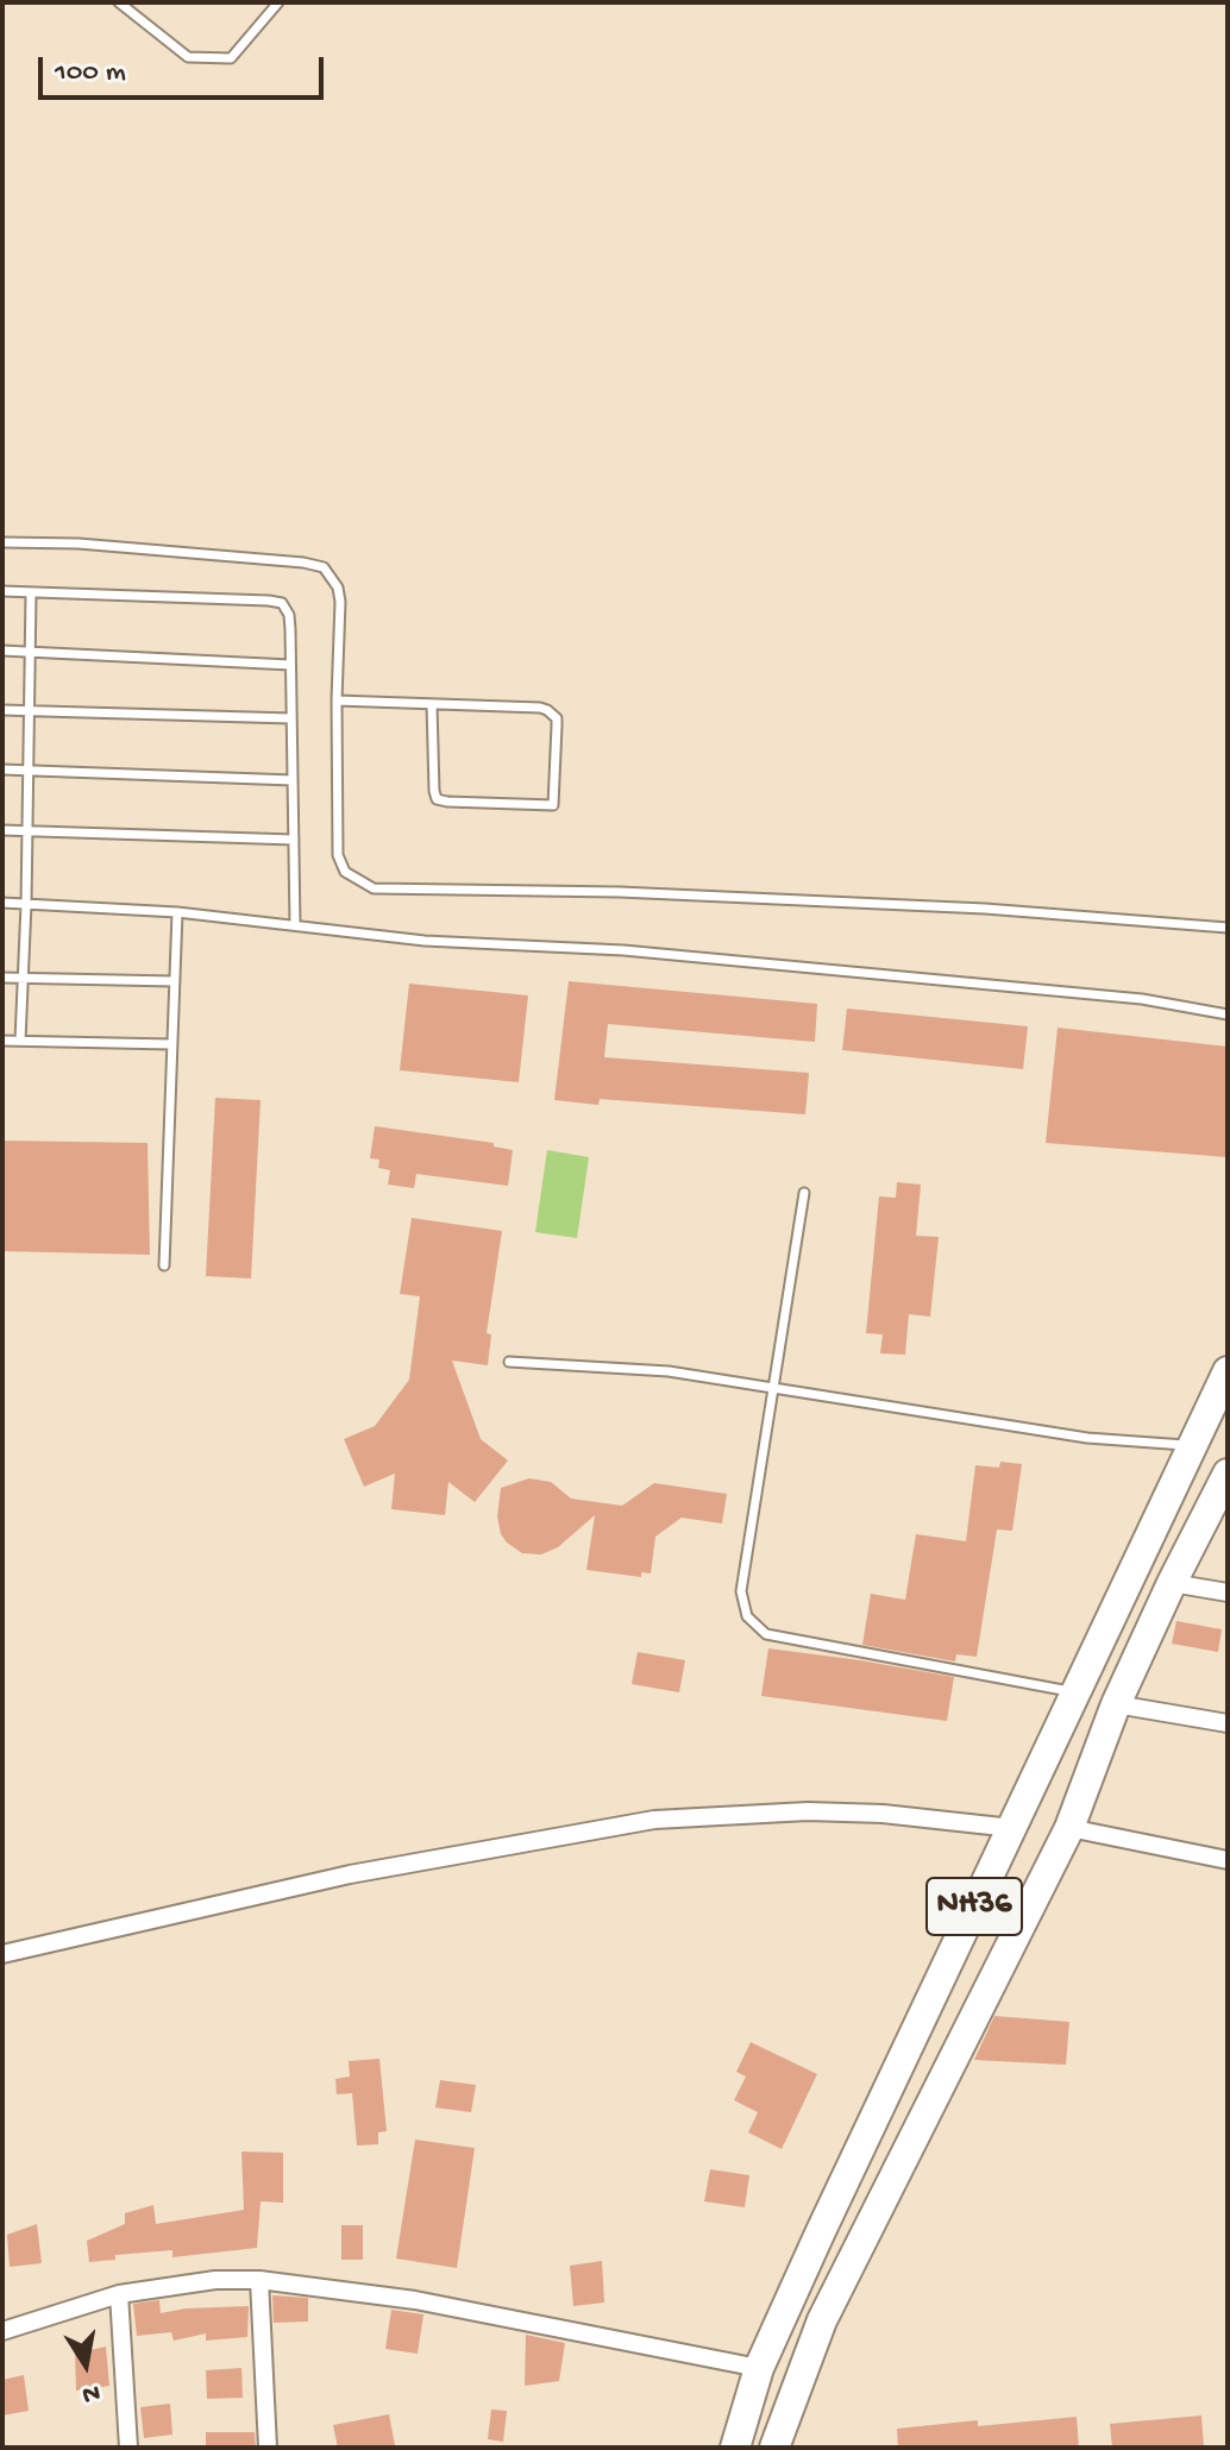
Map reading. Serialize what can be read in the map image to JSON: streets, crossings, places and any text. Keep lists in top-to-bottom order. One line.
{"streets":{"highway":["NH36"]},"scale_bar":"100 m","north":"bottom"}
